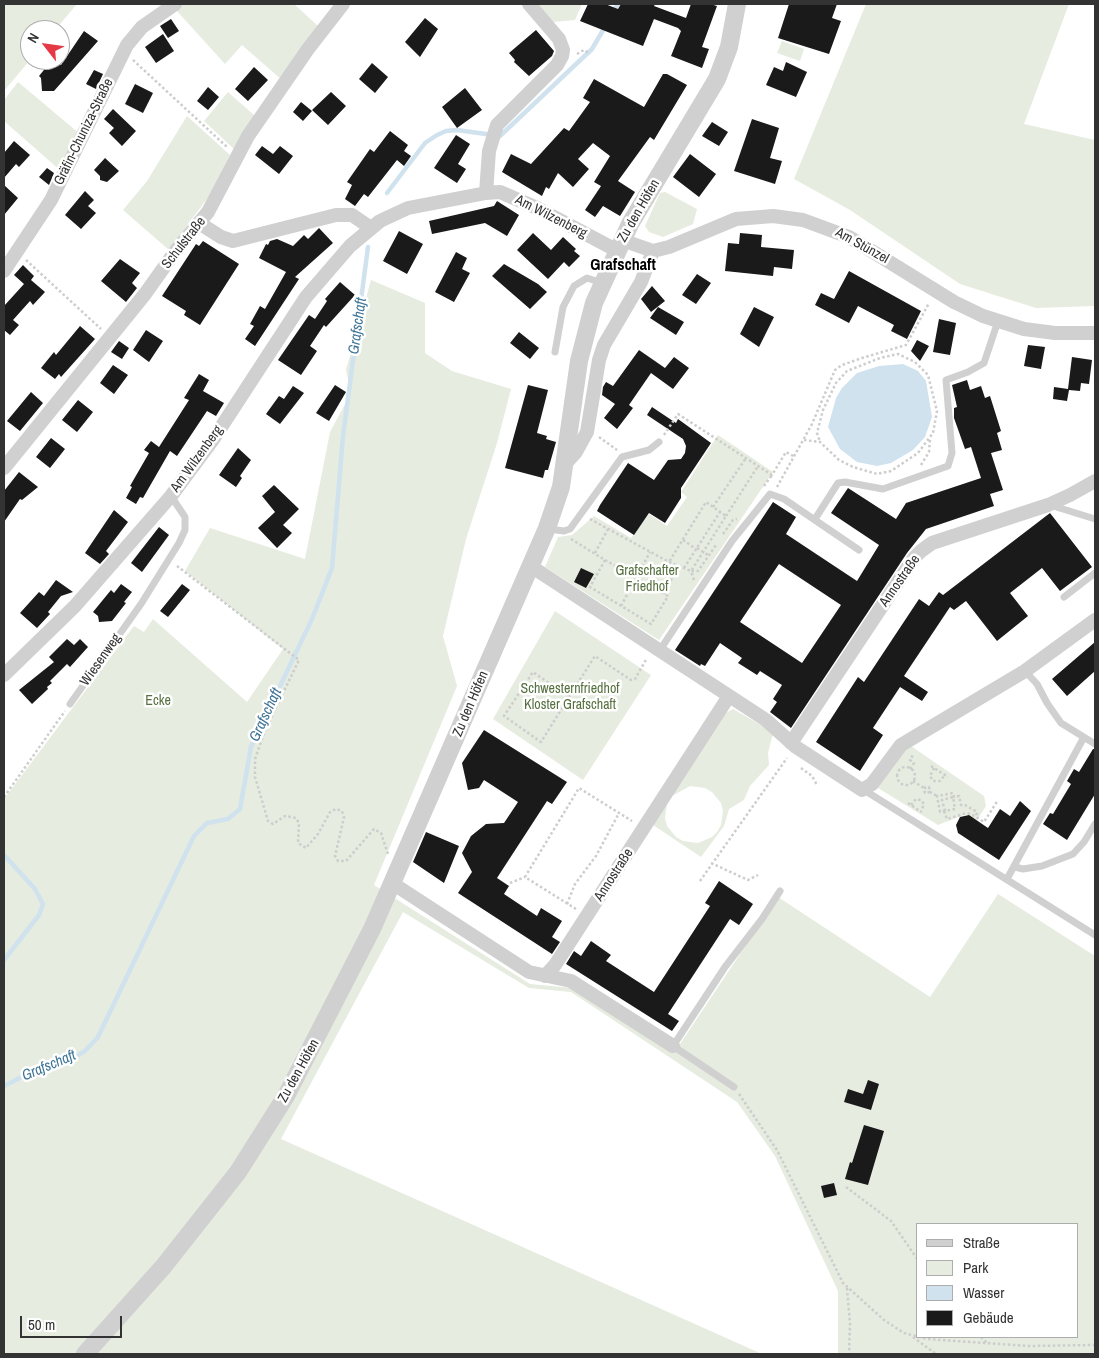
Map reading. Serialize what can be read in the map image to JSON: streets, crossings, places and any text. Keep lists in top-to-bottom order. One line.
{"streets":{"street":["Gräfin-Chuniza-Straße","Zu den Höfen","Am Wilzenberg","Schulstraße","Am Stünzel","Annostraße"],"lane":["Wiesenweg"]},"crossings":[["Zu den Höfen","Am Wilzenberg"],["Am Wilzenberg","Wiesenweg"]],"districts":["Grafschaft"],"water":["Grafschaft"],"parks":["Grafschafter Friedhof","Schwesternfriedhof Kloster Grafschaft","Ecke"],"legend":["Straße","Park","Wasser","Gebäude"],"scale_bar":"50 m","north":"top left"}
